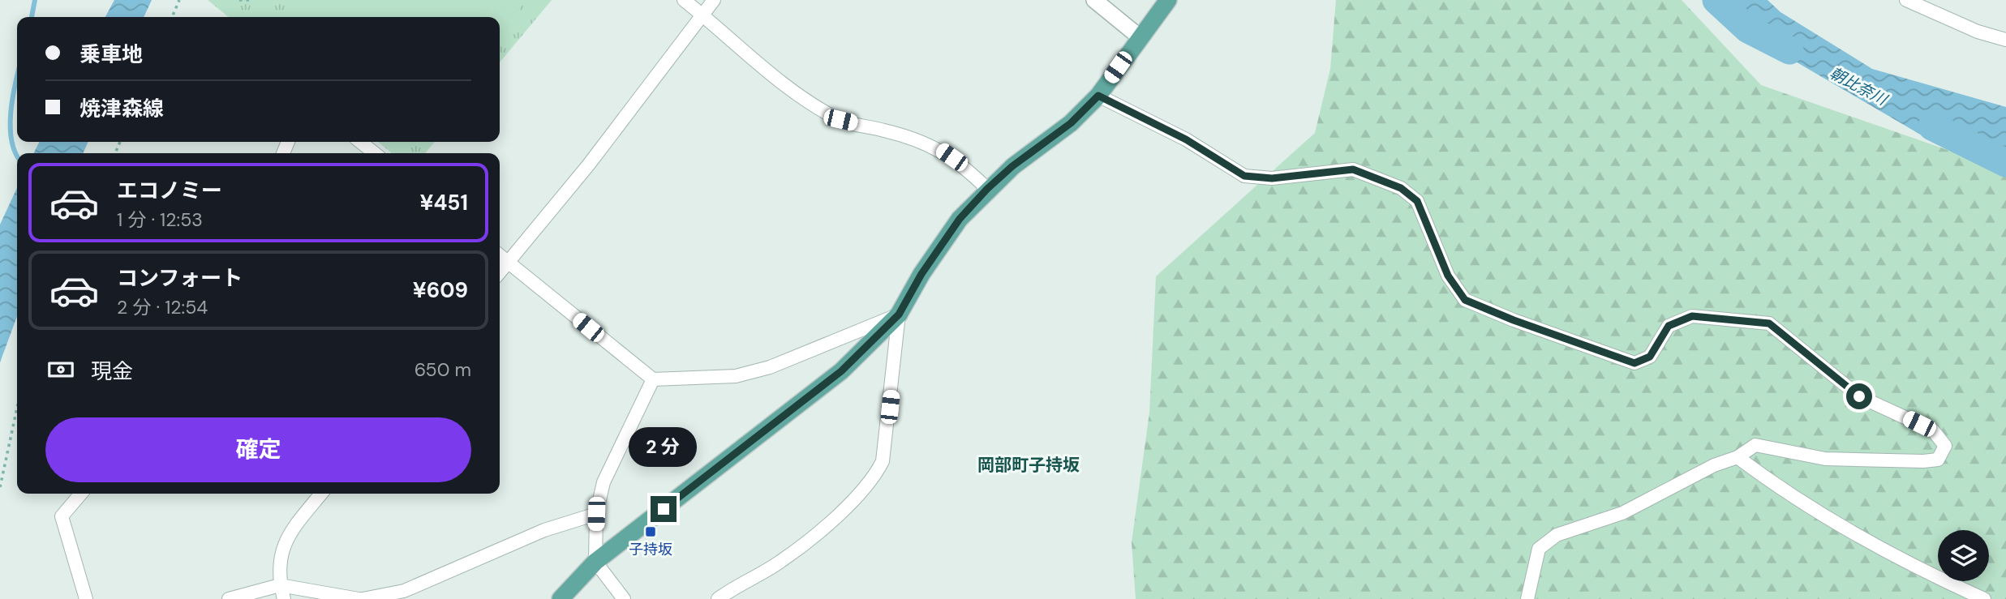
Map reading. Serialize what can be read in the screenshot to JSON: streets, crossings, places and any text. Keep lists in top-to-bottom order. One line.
{"districts":["岡部町子持坂"],"water":["朝比奈川"],"places":{"transit":["子持坂"]},"page":{"banner":["乗車地","焼津森線"],"list":[{"name":"エコノミー","note":"1 分 · 12:53","value":"¥451"},{"name":"コンフォート","note":"2 分 · 12:54","value":"¥609"}],"pay":["現金","650 m"],"buttons":"確定","bubble":"2 分"}}
